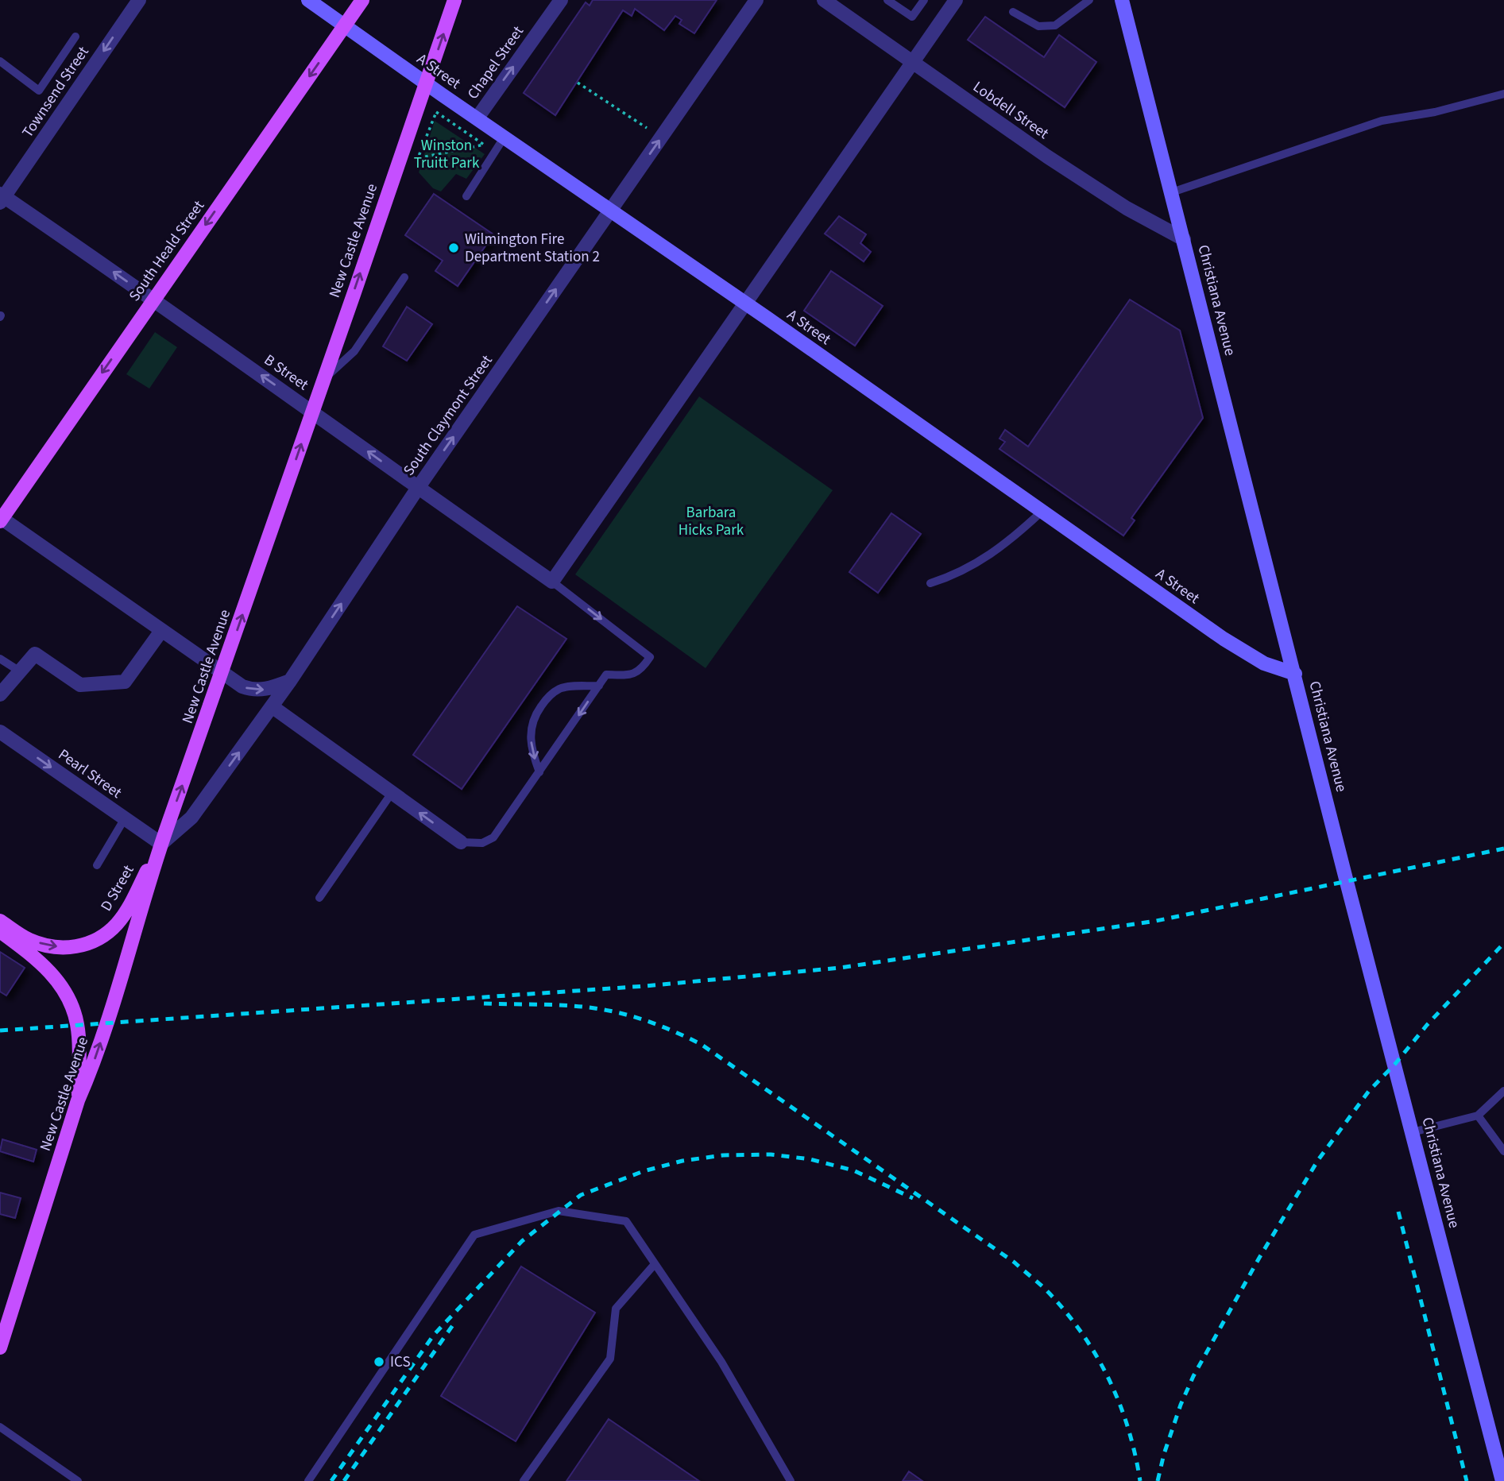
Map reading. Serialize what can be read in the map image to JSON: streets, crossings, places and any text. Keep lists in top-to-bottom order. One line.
{"streets":{"main road":["A Street","New Castle Avenue","South Heald Street","Christiana Avenue","D Street"],"street":["Chapel Street","Townsend Street","Lobdell Street","B Street","South Claymont Street","Pearl Street"]},"crossings":[["Chapel Street","A Street"],["A Street","New Castle Avenue"],["A Street","South Heald Street"],["A Street","Christiana Avenue"],["A Street","South Claymont Street"],["Townsend Street","B Street"],["Lobdell Street","Christiana Avenue"],["New Castle Avenue","B Street"],["New Castle Avenue","South Claymont Street"],["New Castle Avenue","Pearl Street"],["New Castle Avenue","D Street"],["South Heald Street","B Street"],["B Street","South Claymont Street"],["South Claymont Street","Pearl Street"],["South Claymont Street","D Street"],["Pearl Street","D Street"]],"one_way":["Chapel Street","Townsend Street","New Castle Avenue","South Heald Street","B Street","South Claymont Street","Pearl Street","D Street"],"parks":["Winston Truitt Park","Barbara Hicks Park"],"places":["Wilmington Fire Department Station 2","ICS"]}
